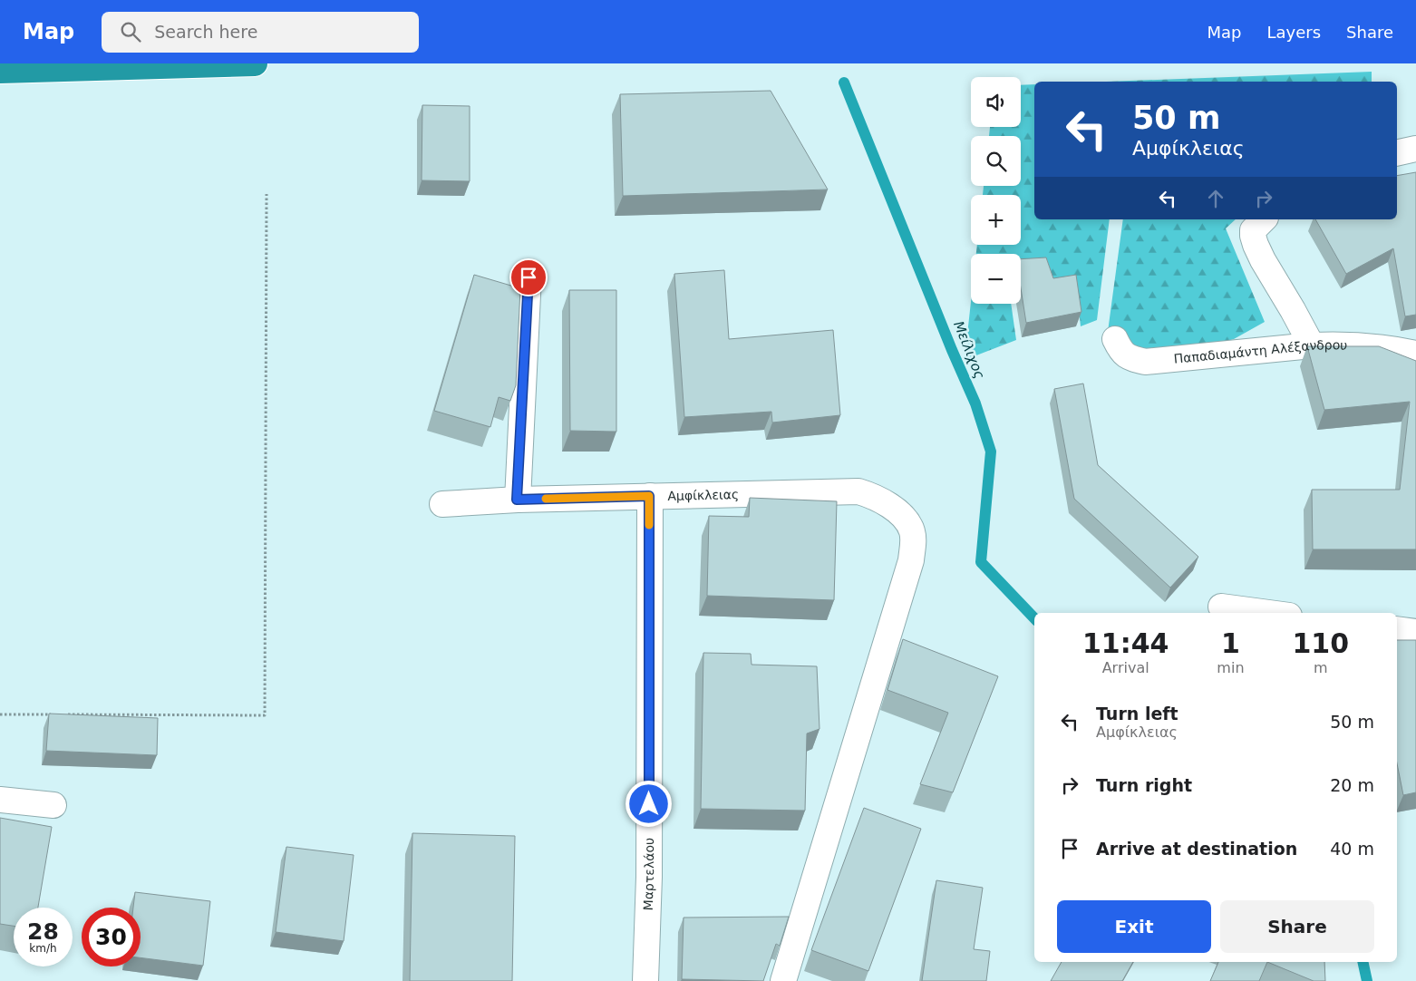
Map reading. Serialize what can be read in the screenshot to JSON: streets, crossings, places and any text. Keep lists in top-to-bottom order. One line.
{"streets":{"street":["Παπαδιαμάντη Αλέξανδρου","Αμφίκλειας","Μαρτελάου"]},"crossings":[["Αμφίκλειας","Μαρτελάου"]],"water":["Μείλιχος"],"page":{"header":"Map","search":"Search here","nav":["Map","Layers","Share"],"map_buttons":["+","−"],"turn":["50 m","Αμφίκλειας"],"eta":["11:44","Arrival","1","min","110","m"],"list":[{"name":"Turn left","note":"Αμφίκλειας","value":"50 m"},{"name":"Turn right","value":"20 m"},{"name":"Arrive at destination","value":"40 m"}],"buttons":["Exit","Share"],"speed":"28 km/h","limit":"30"}}
